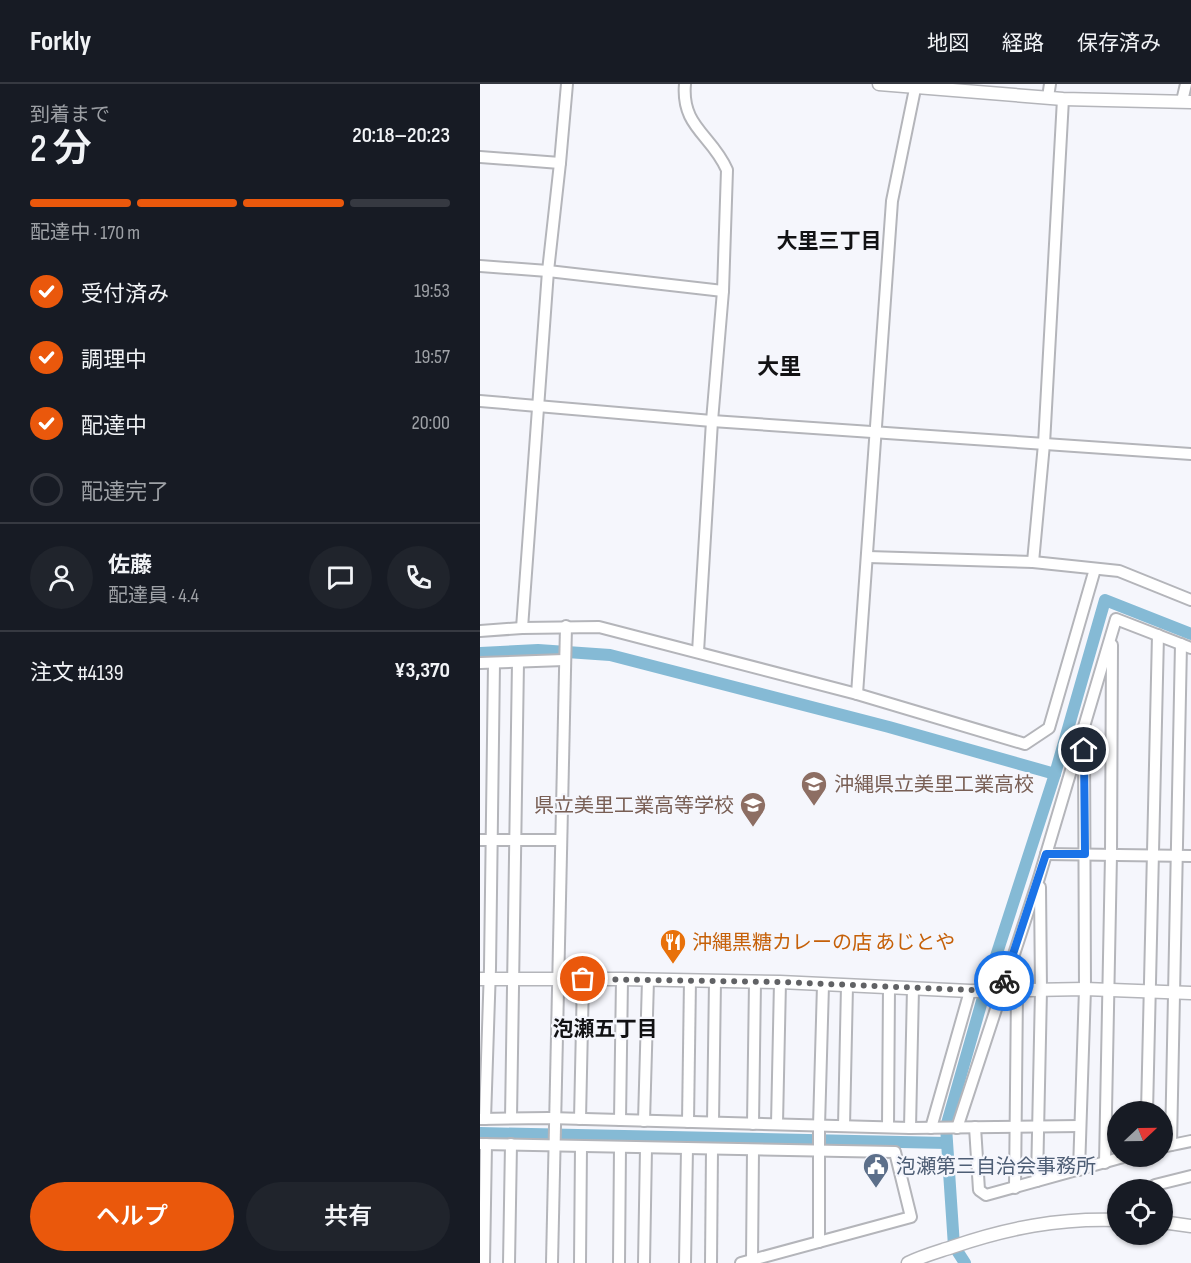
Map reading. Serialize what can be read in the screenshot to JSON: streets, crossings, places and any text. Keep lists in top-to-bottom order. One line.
{"districts":["大里三丁目","大里","泡瀬五丁目"],"places":{"school or university":["沖縄県立美里工業高校","県立美里工業高等学校"],"restaurant":["沖縄黒糖カレーの店 あじとや"],"public building":["泡瀬第三自治会事務所"]},"north":"right","page":{"header":"Forkly","nav":["地図","経路","保存済み"],"heading":["2 分","到着まで","20:18–20:23"],"panel":["佐藤","配達員 · 4.4","注文 #4139","¥3,370"],"bar":"配達中 · 170 m","list":[["受付済み","19:53"],["調理中","19:57"],["配達中","20:00"],"配達完了"],"buttons":["ヘルプ","共有"]}}
